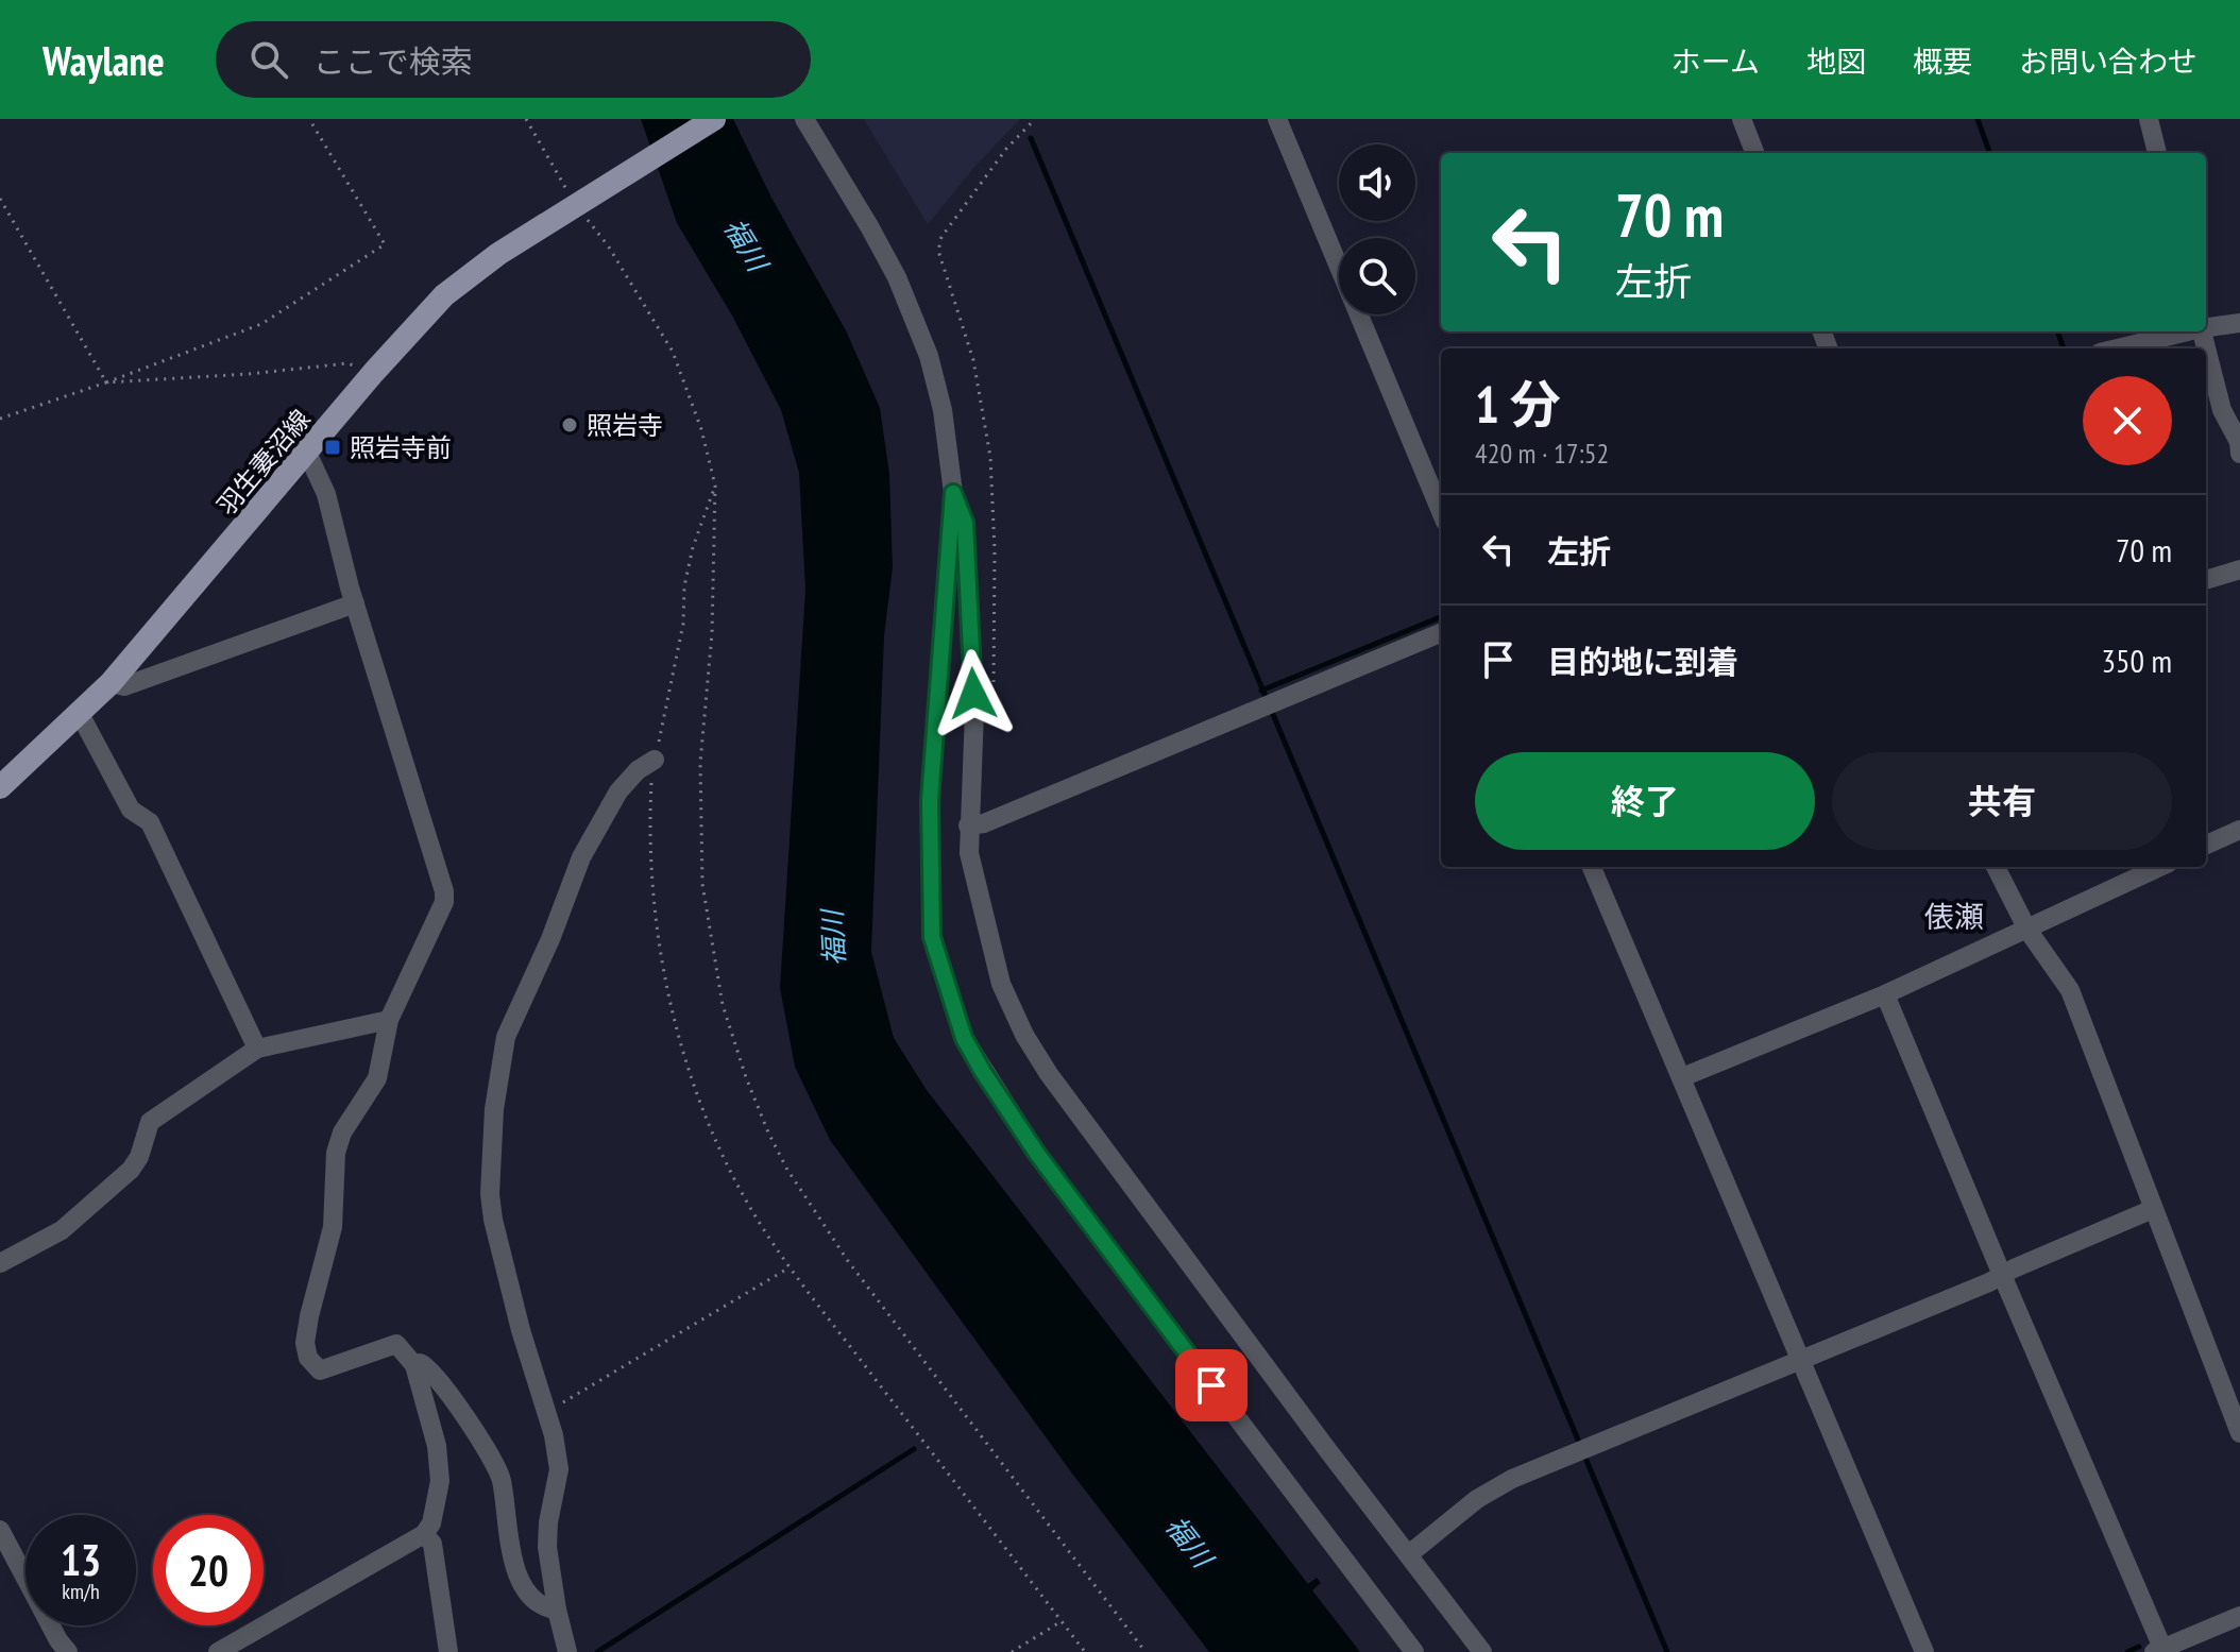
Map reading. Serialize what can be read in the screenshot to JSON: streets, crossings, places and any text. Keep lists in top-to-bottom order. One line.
{"streets":{"main road":["羽生妻沼線"]},"districts":["俵瀬"],"water":["福川"],"places":{"other":["照岩寺"],"transit":["照岩寺前"]},"page":{"header":"Waylane","search":"ここで検索","nav":["ホーム","地図","概要","お問い合わせ"],"turn":["70 m","左折"],"heading":["1 分","420 m · 17:52"],"list":[{"name":"左折","value":"70 m"},{"name":"目的地に到着","value":"350 m"}],"buttons":["終了","共有"],"speed":"13 km/h","limit":"20"}}
